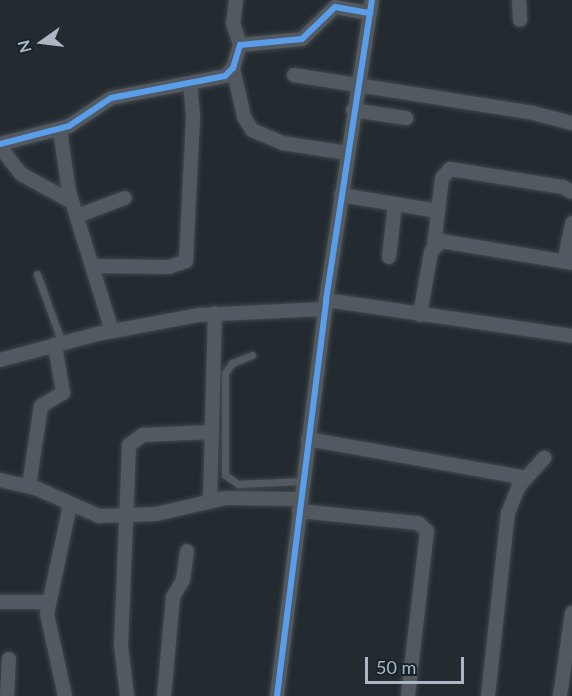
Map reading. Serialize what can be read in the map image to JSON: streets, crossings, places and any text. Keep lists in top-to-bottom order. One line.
{"scale_bar":"50 m","north":"left"}
